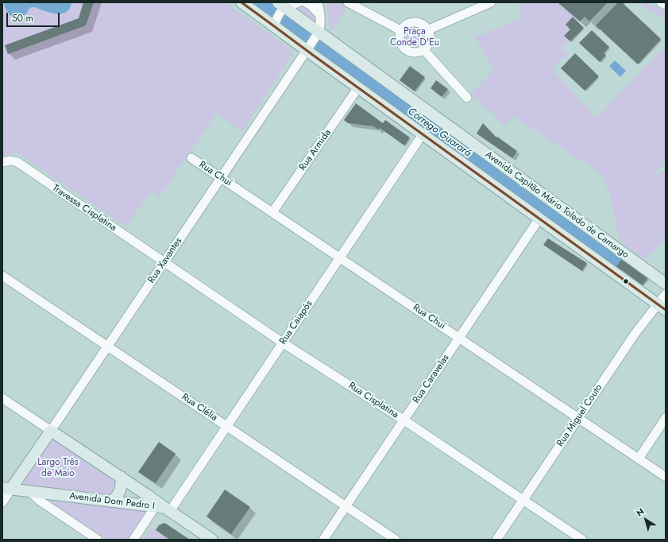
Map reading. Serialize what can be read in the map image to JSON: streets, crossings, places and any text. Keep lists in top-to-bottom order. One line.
{"streets":{"main road":["Avenida Capitão Mário Toledo de Camargo","Rua Xavantes","Avenida Dom Pedro I"],"street":["Rua Armida","Rua Chuí","Travessa Cisplatina","Rua Caiapós","Rua Caravelas","Rua Cisplatina","Rua Clélia","Rua Miguel Couto"]},"crossings":[["Rua Armida","Rua Chuí"],["Rua Armida","Avenida Capitão Mário Toledo de Camargo"],["Rua Chuí","Rua Xavantes"],["Rua Chuí","Rua Caiapós"],["Rua Chuí","Rua Caravelas"],["Rua Chuí","Rua Miguel Couto"],["Avenida Capitão Mário Toledo de Camargo","Rua Xavantes"],["Avenida Capitão Mário Toledo de Camargo","Rua Caiapós"],["Avenida Capitão Mário Toledo de Camargo","Rua Caravelas"],["Avenida Capitão Mário Toledo de Camargo","Rua Miguel Couto"],["Travessa Cisplatina","Rua Xavantes"],["Travessa Cisplatina","Rua Cisplatina"],["Rua Xavantes","Rua Cisplatina"],["Rua Xavantes","Rua Clélia"],["Rua Xavantes","Avenida Dom Pedro I"],["Rua Caiapós","Rua Cisplatina"],["Rua Caiapós","Rua Clélia"],["Rua Caiapós","Avenida Dom Pedro I"],["Rua Caravelas","Rua Cisplatina"],["Rua Caravelas","Rua Clélia"],["Rua Cisplatina","Rua Miguel Couto"]],"water":["Córrego Guarará"],"parks":["Praça Conde D'Eu","Largo Três de Maio"],"scale_bar":"50 m","north":"top left"}
